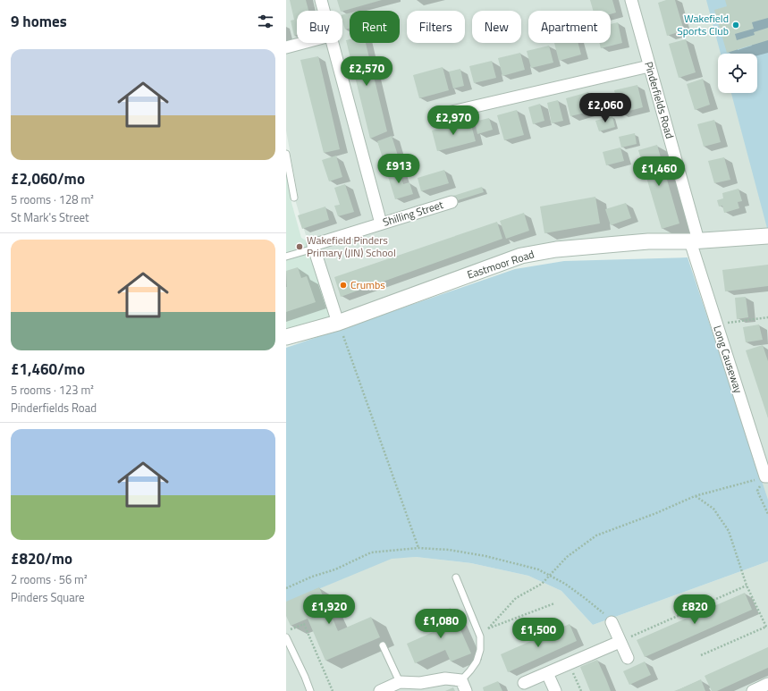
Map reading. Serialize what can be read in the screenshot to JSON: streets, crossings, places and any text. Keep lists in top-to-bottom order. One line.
{"streets":{"street":["Pinderfields Road","Shilling Street","Eastmoor Road","Long Causeway"]},"crossings":[["Pinderfields Road","Eastmoor Road"],["Pinderfields Road","Long Causeway"],["Eastmoor Road","Long Causeway"]],"places":["Wakefield Sports Club","Wakefield Pinders Primary (JIN) School","Crumbs"],"page":{"heading":"9 homes","chip":["Buy","Rent","Filters","New","Apartment"],"list":[{"name":"£2,060/mo","note":"5 rooms · 128 m² · St Mark's Street"},{"name":"£1,460/mo","note":"5 rooms · 123 m² · Pinderfields Road"},{"name":"£820/mo","note":"2 rooms · 56 m² · Pinders Square"}],"price":["£2,570","£2,060","£2,970","£913","£1,460","£1,920","£820","£1,080","£1,500"]}}
